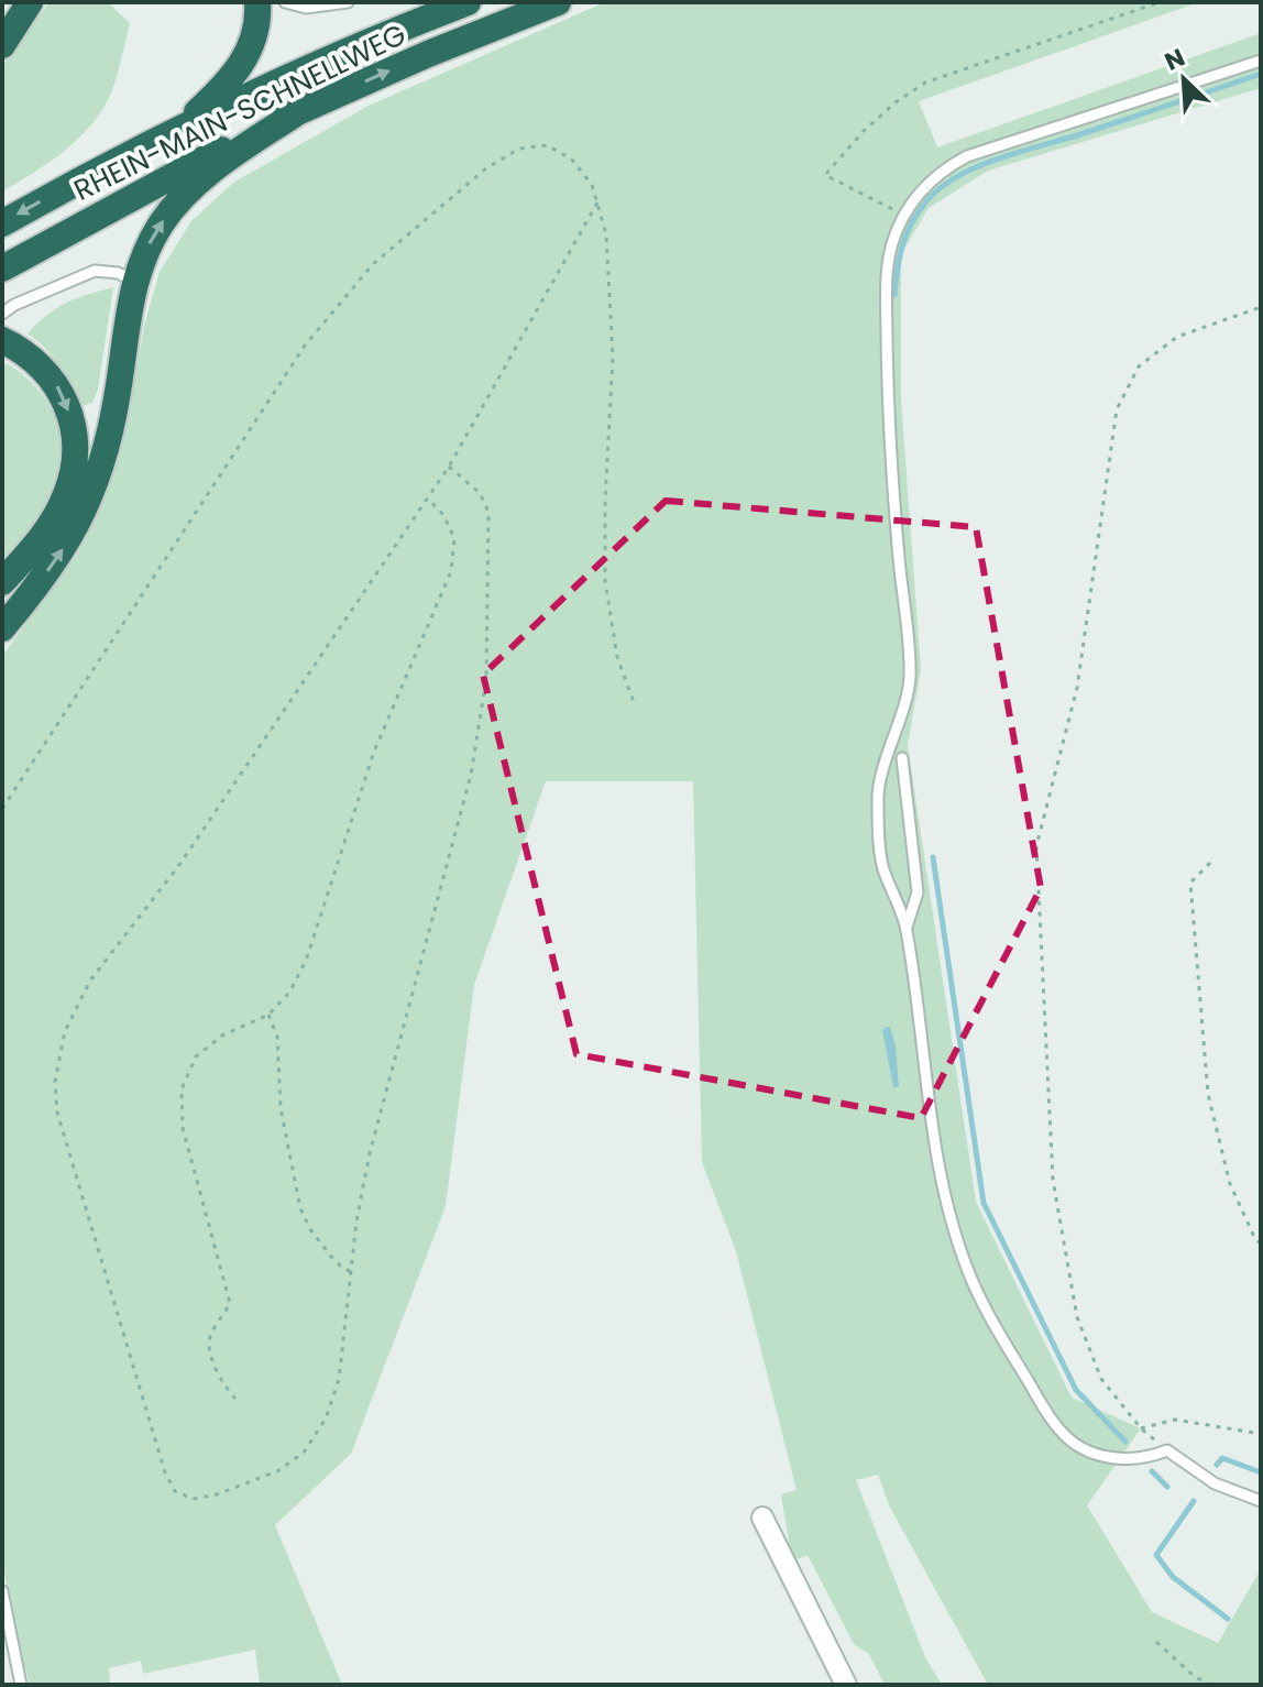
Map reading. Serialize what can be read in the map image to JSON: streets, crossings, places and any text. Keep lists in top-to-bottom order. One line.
{"streets":{"highway":["RHEIN-MAIN-SCHNELLWEG"]},"north":"top left"}
